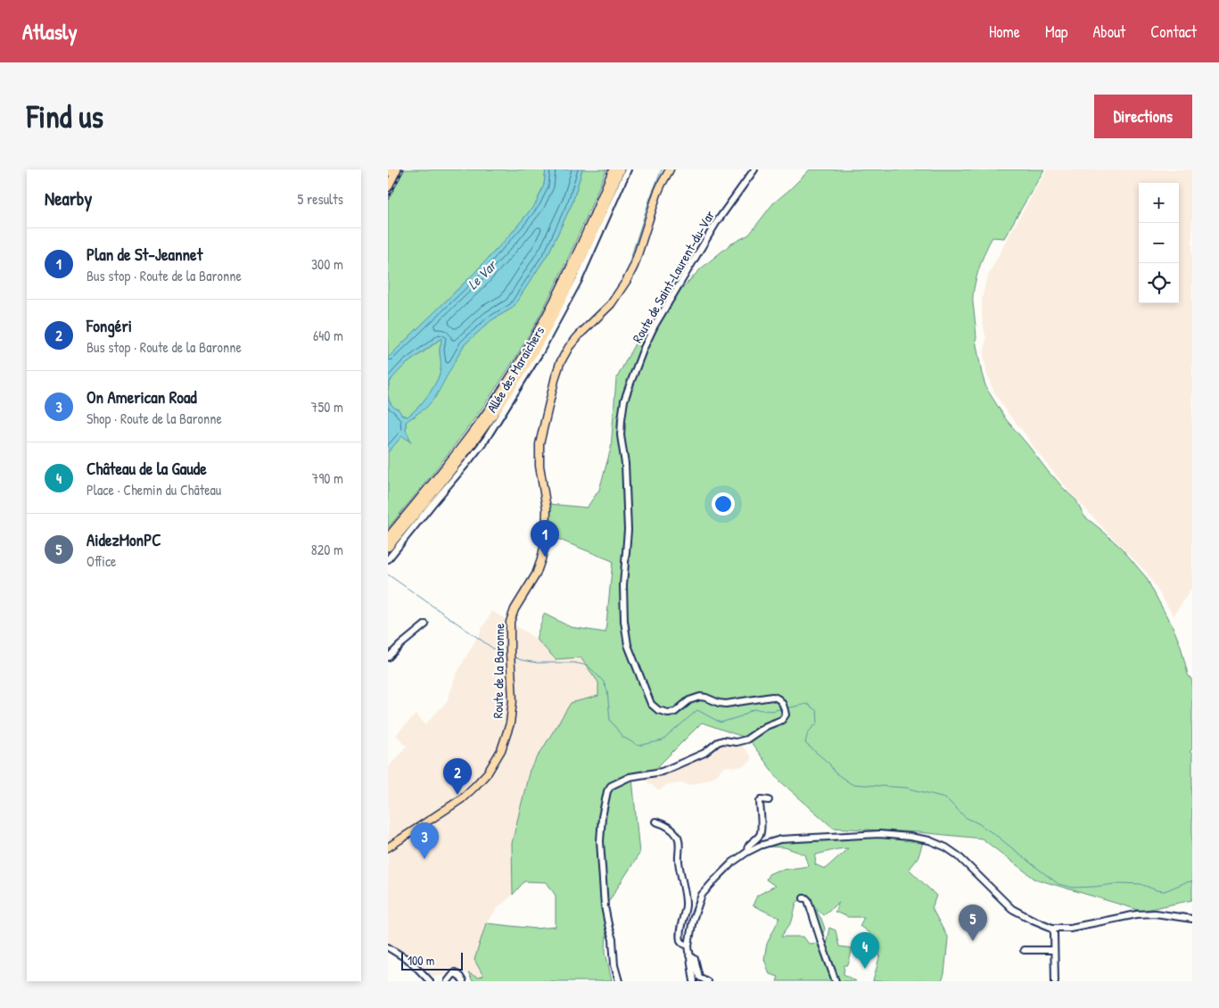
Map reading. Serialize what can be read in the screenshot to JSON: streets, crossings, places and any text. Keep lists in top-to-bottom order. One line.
{"streets":{"main road":["Route de la Baronne"],"street":["Route de Saint-Laurent-du-Var","Allée des Maraîchers"]},"water":["Le Var"],"scale_bar":"100 m","page":{"header":"Atlasly","nav":["Home","Map","About","Contact"],"buttons":"Directions","title":"Find us","heading":["Nearby","5 results"],"map_buttons":["+","−"],"list":[{"mark":"1","name":"Plan de St-Jeannet","note":"Bus stop · Route de la Baronne","value":"300 m"},{"mark":"2","name":"Fongéri","note":"Bus stop · Route de la Baronne","value":"640 m"},{"mark":"3","name":"On American Road","note":"Shop · Route de la Baronne","value":"750 m"},{"mark":"4","name":"Château de la Gaude","note":"Place · Chemin du Château","value":"790 m"},{"mark":"5","name":"AidezMonPC","note":"Office","value":"820 m"}],"pins":["1","2","3","5","4"],"scale":"100 m"}}
